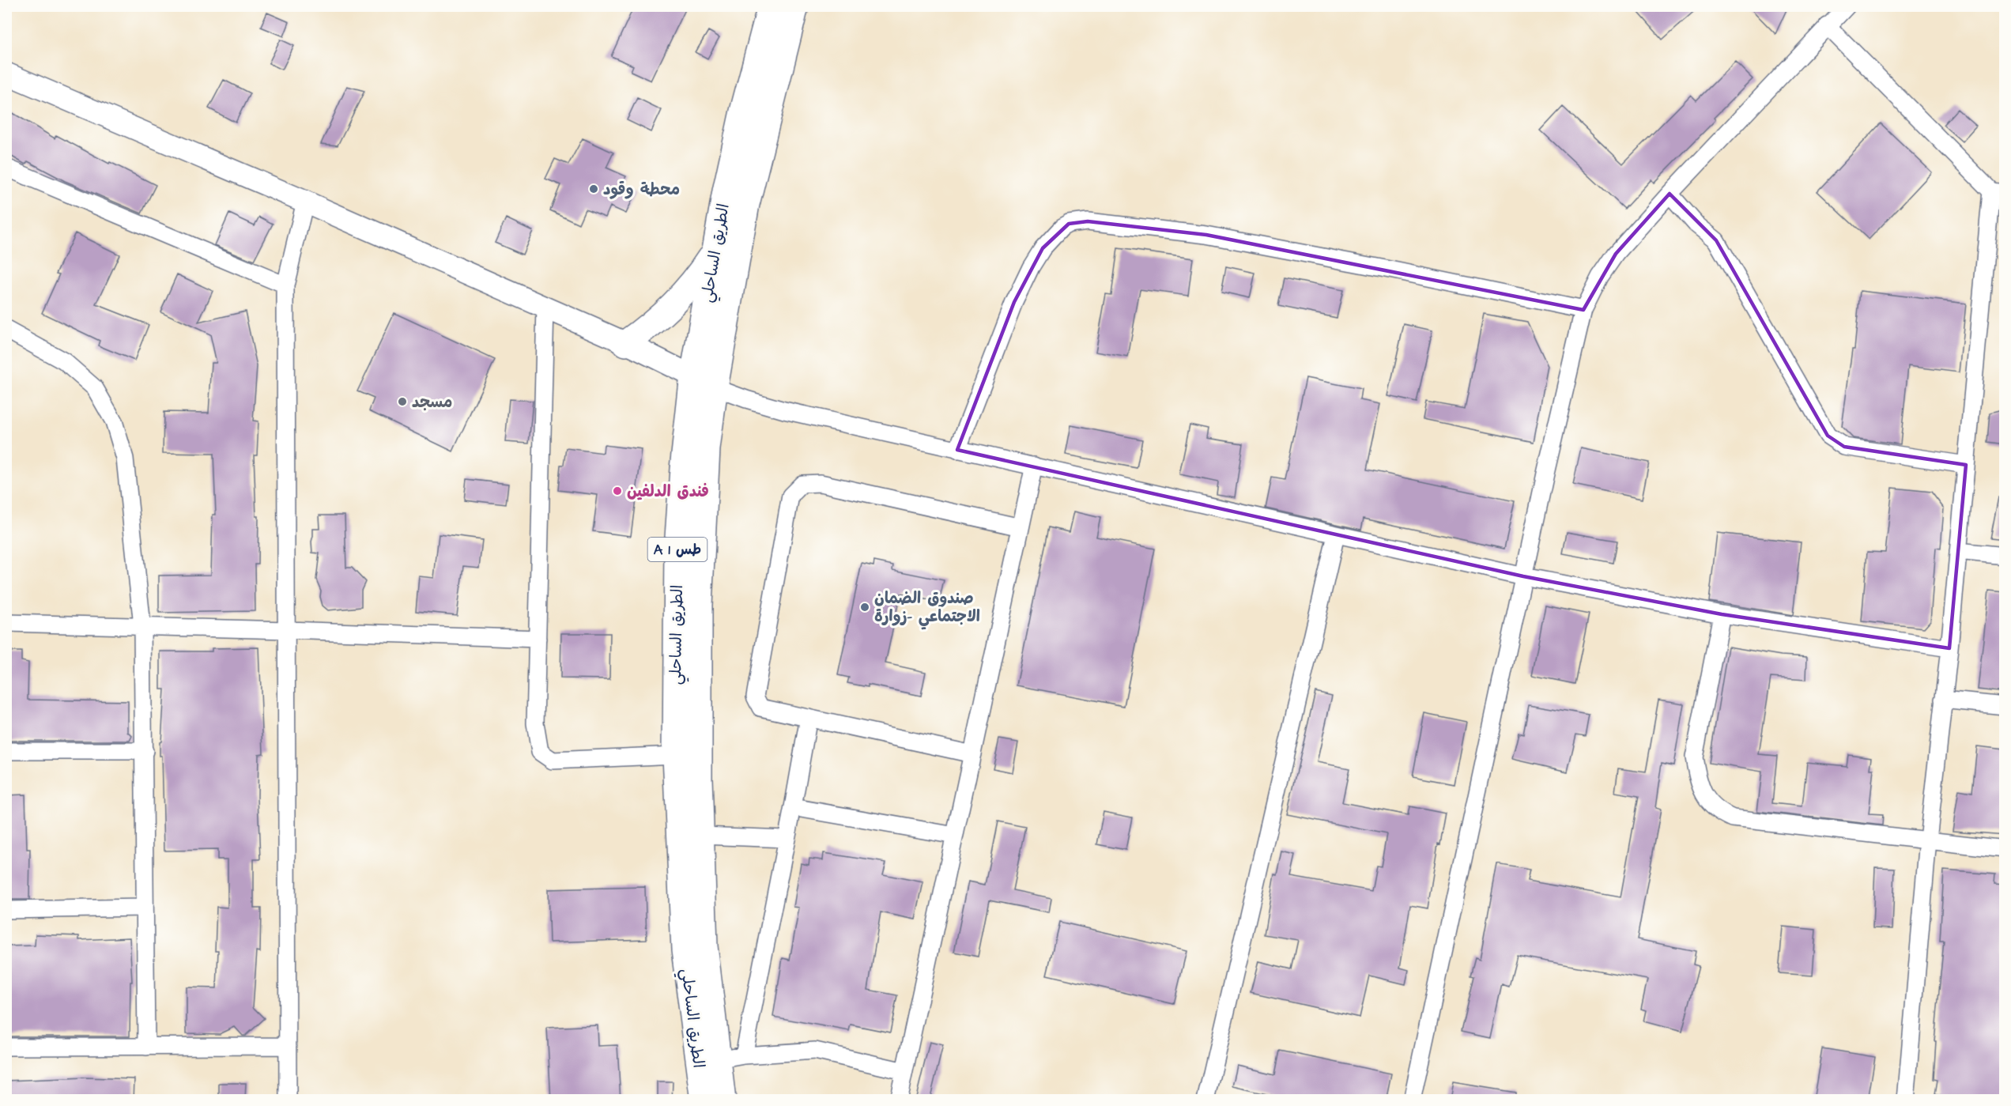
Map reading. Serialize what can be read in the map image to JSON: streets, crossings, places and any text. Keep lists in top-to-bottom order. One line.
{"streets":{"highway":["الطريق الساحلي","A 1 طس"]},"places":["محطة وقود","مسجد","فندق الدلفين","صندوق الضمان الاجتماعي -زوارة"]}
